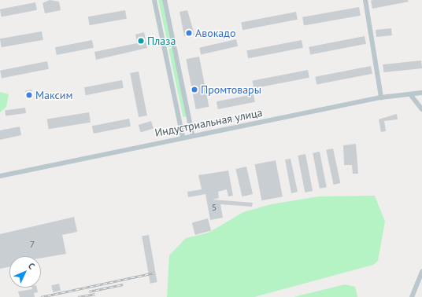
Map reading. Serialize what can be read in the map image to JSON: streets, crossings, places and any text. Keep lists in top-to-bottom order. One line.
{"streets":{"street":["Индустриальная улица"]},"places":["Авокадо","Плаза","Промтовары","Максим"],"house_numbers":["5","7"],"north":"top right"}
